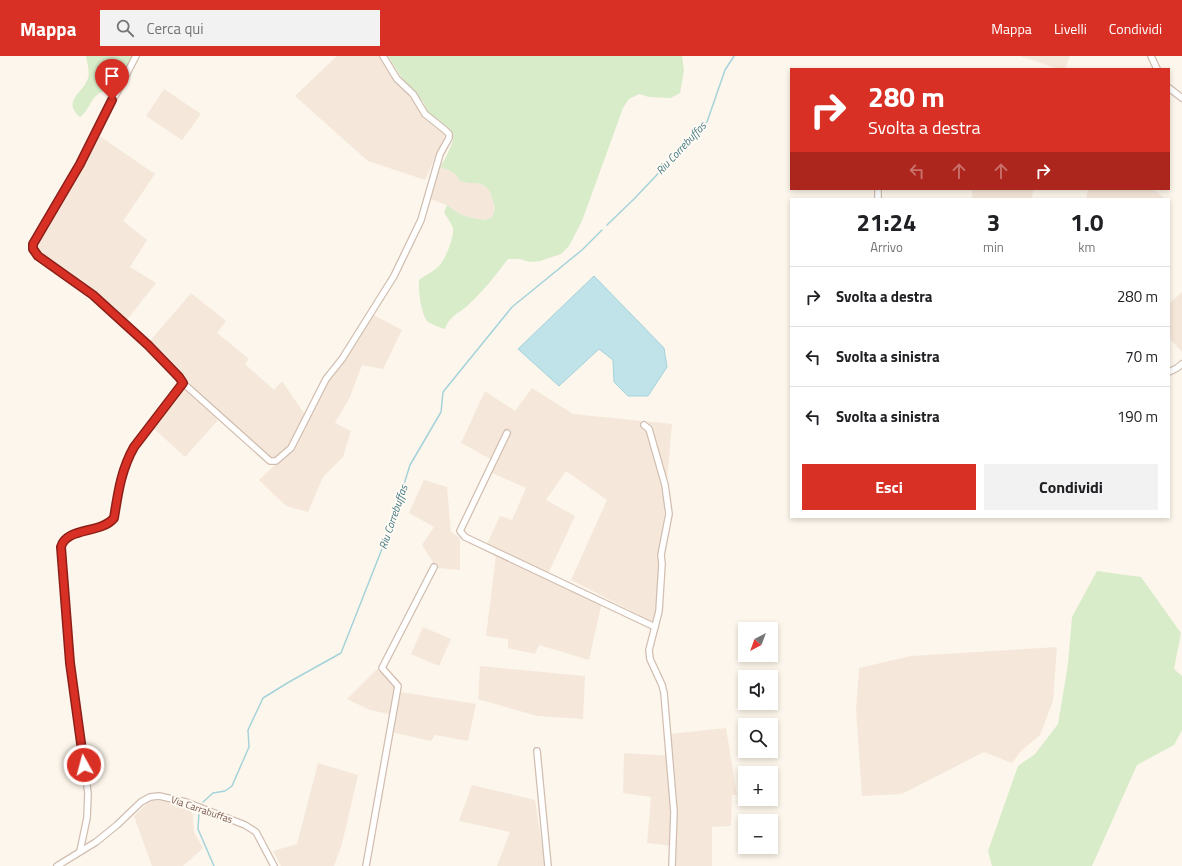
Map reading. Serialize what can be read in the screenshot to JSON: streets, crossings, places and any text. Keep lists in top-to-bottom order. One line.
{"streets":{"street":["Via Carrabuffas"]},"water":["Riu Correbuffas"],"north":"bottom left","page":{"header":"Mappa","search":"Cerca qui","nav":["Mappa","Livelli","Condividi"],"turn":["280 m","Svolta a destra"],"eta":["21:24","Arrivo","3","min","1.0","km"],"list":[{"name":"Svolta a destra","value":"280 m"},{"name":"Svolta a sinistra","value":"70 m"},{"name":"Svolta a sinistra","value":"190 m"}],"buttons":["Esci","Condividi"],"map_buttons":["+","−"]}}
